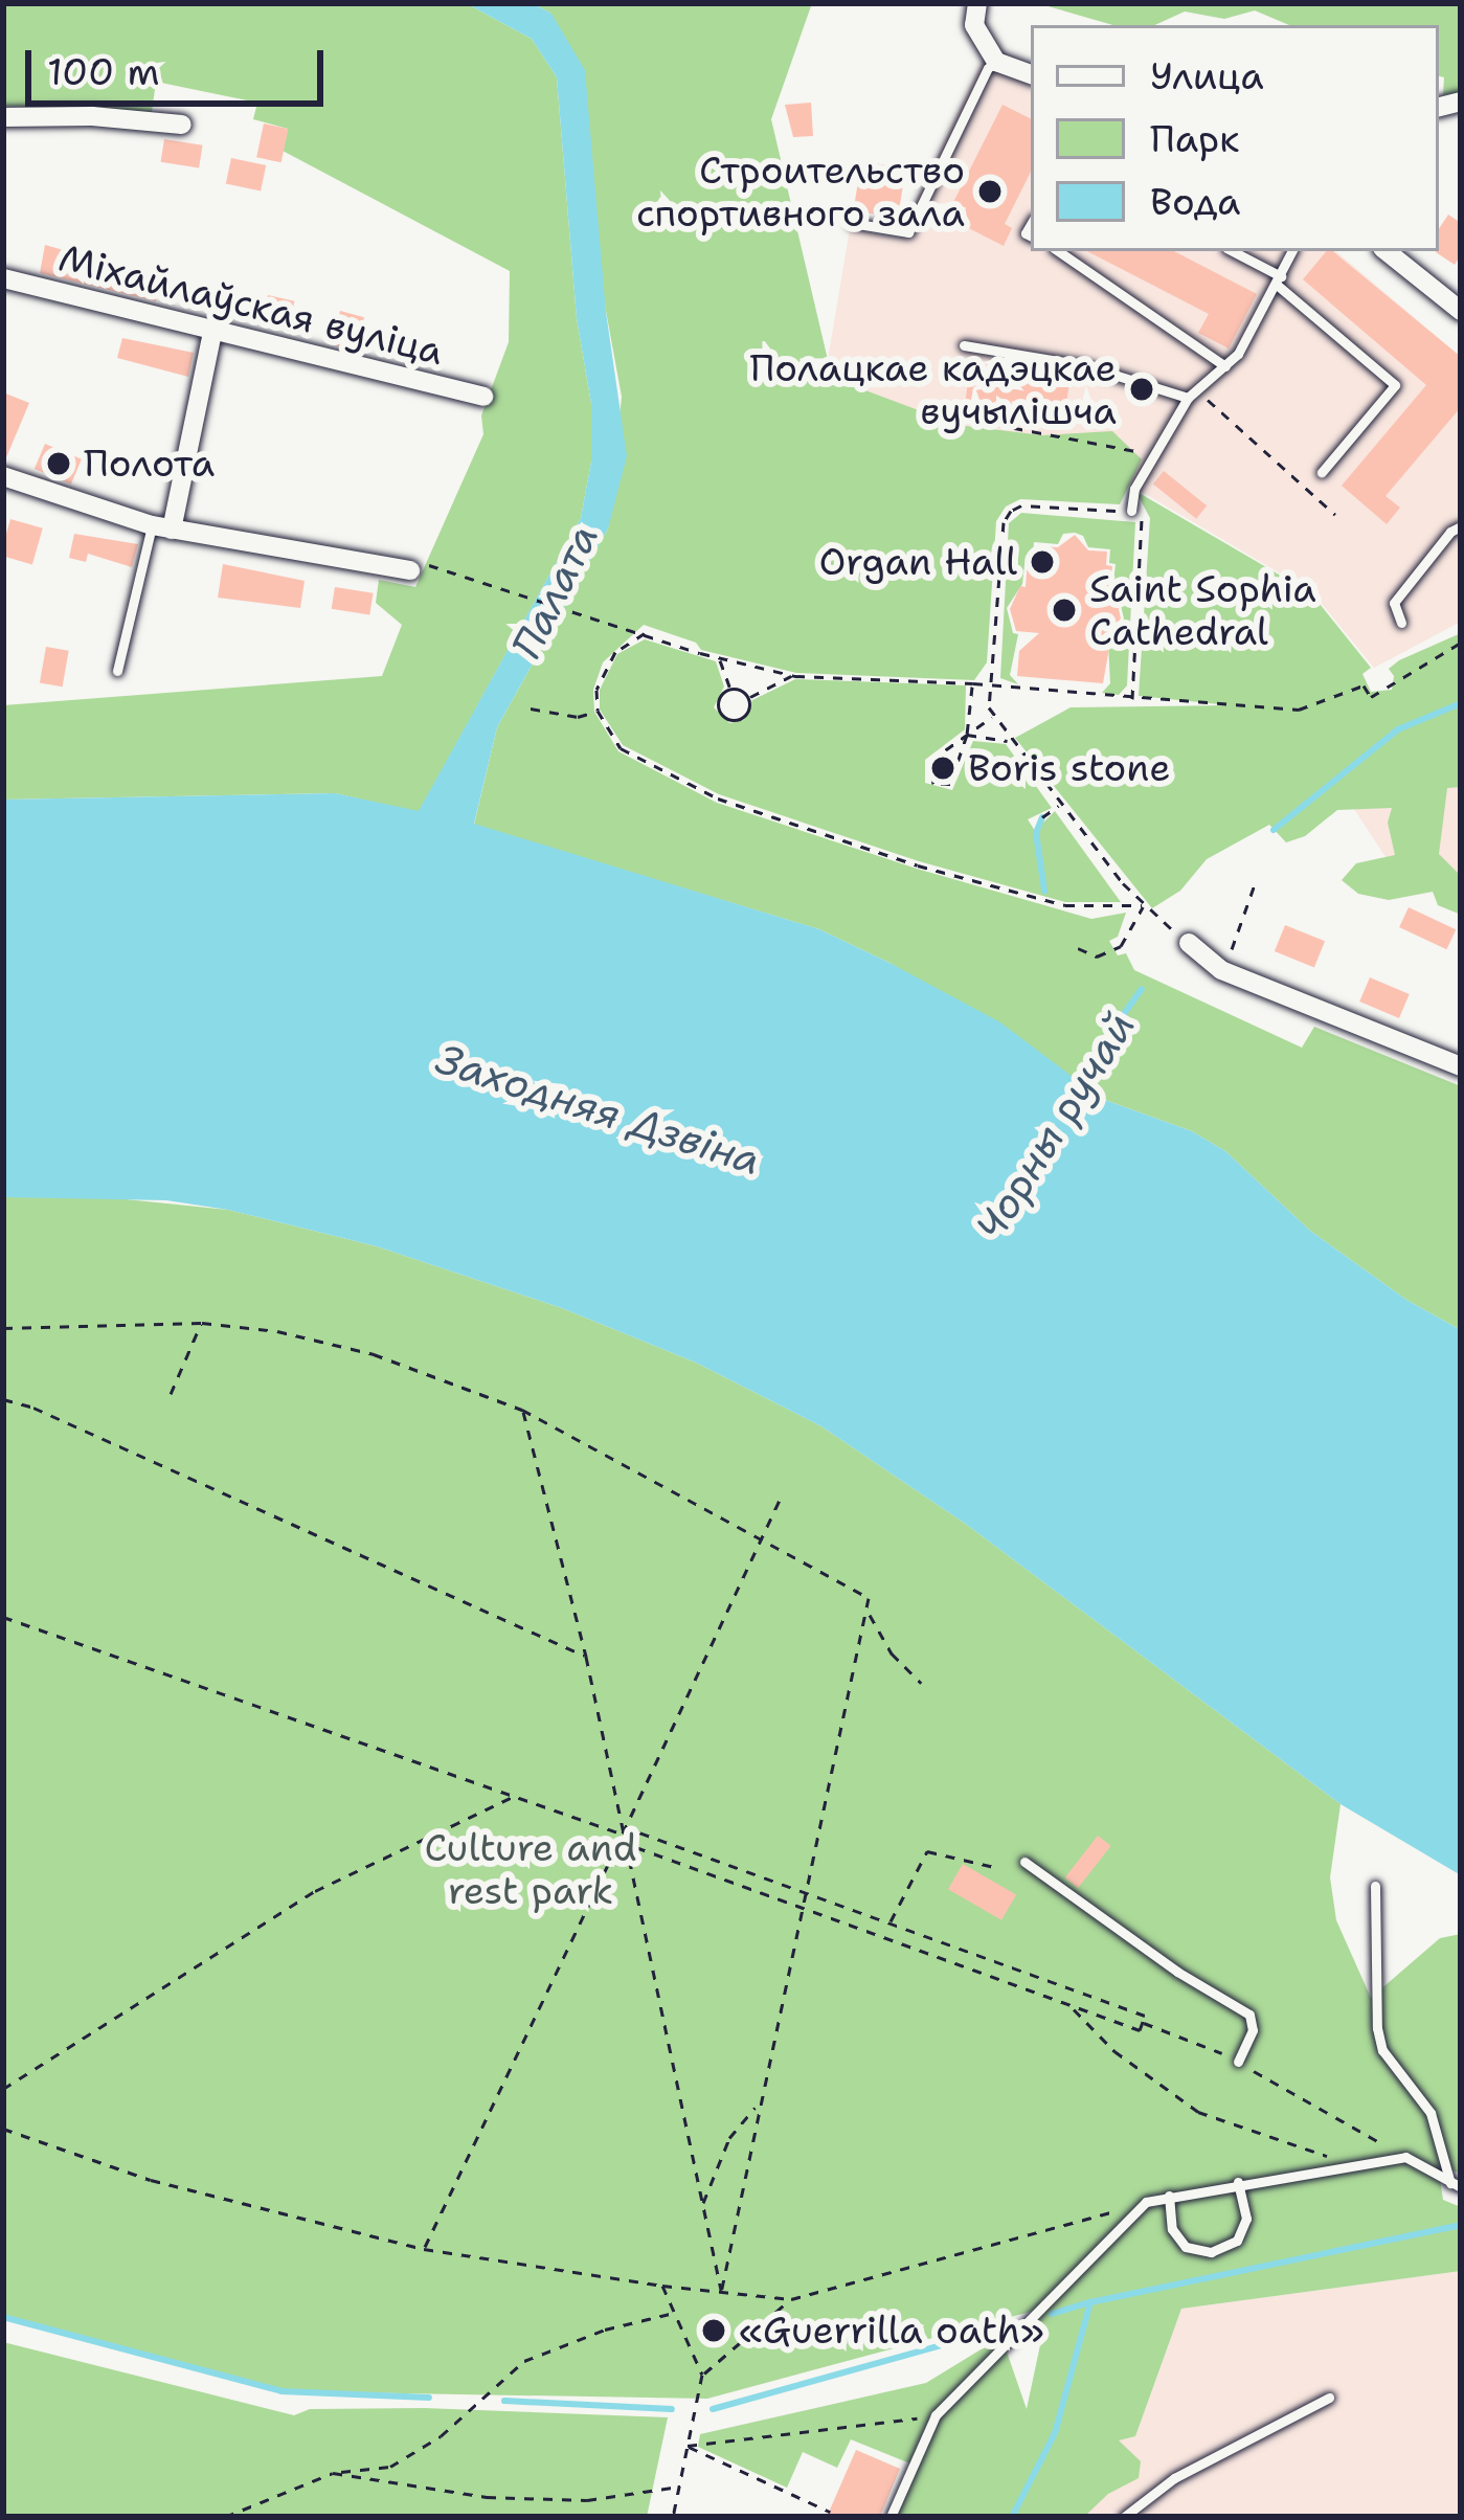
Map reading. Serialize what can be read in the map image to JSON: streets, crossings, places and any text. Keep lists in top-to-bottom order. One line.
{"streets":{"street":["Міхайлаўская вуліца"]},"water":["Палата","Заходняя Дзвіна","Чорны ручай"],"parks":["Culture and rest park"],"places":["Строительство спортивного зала","Полацкае кадэцкае вучылішча","Полота","Organ Hall","Saint Sophia Cathedral","Boris stone","«Guerrilla oath»"],"legend":["Улица","Парк","Вода"],"scale_bar":"100 m"}
